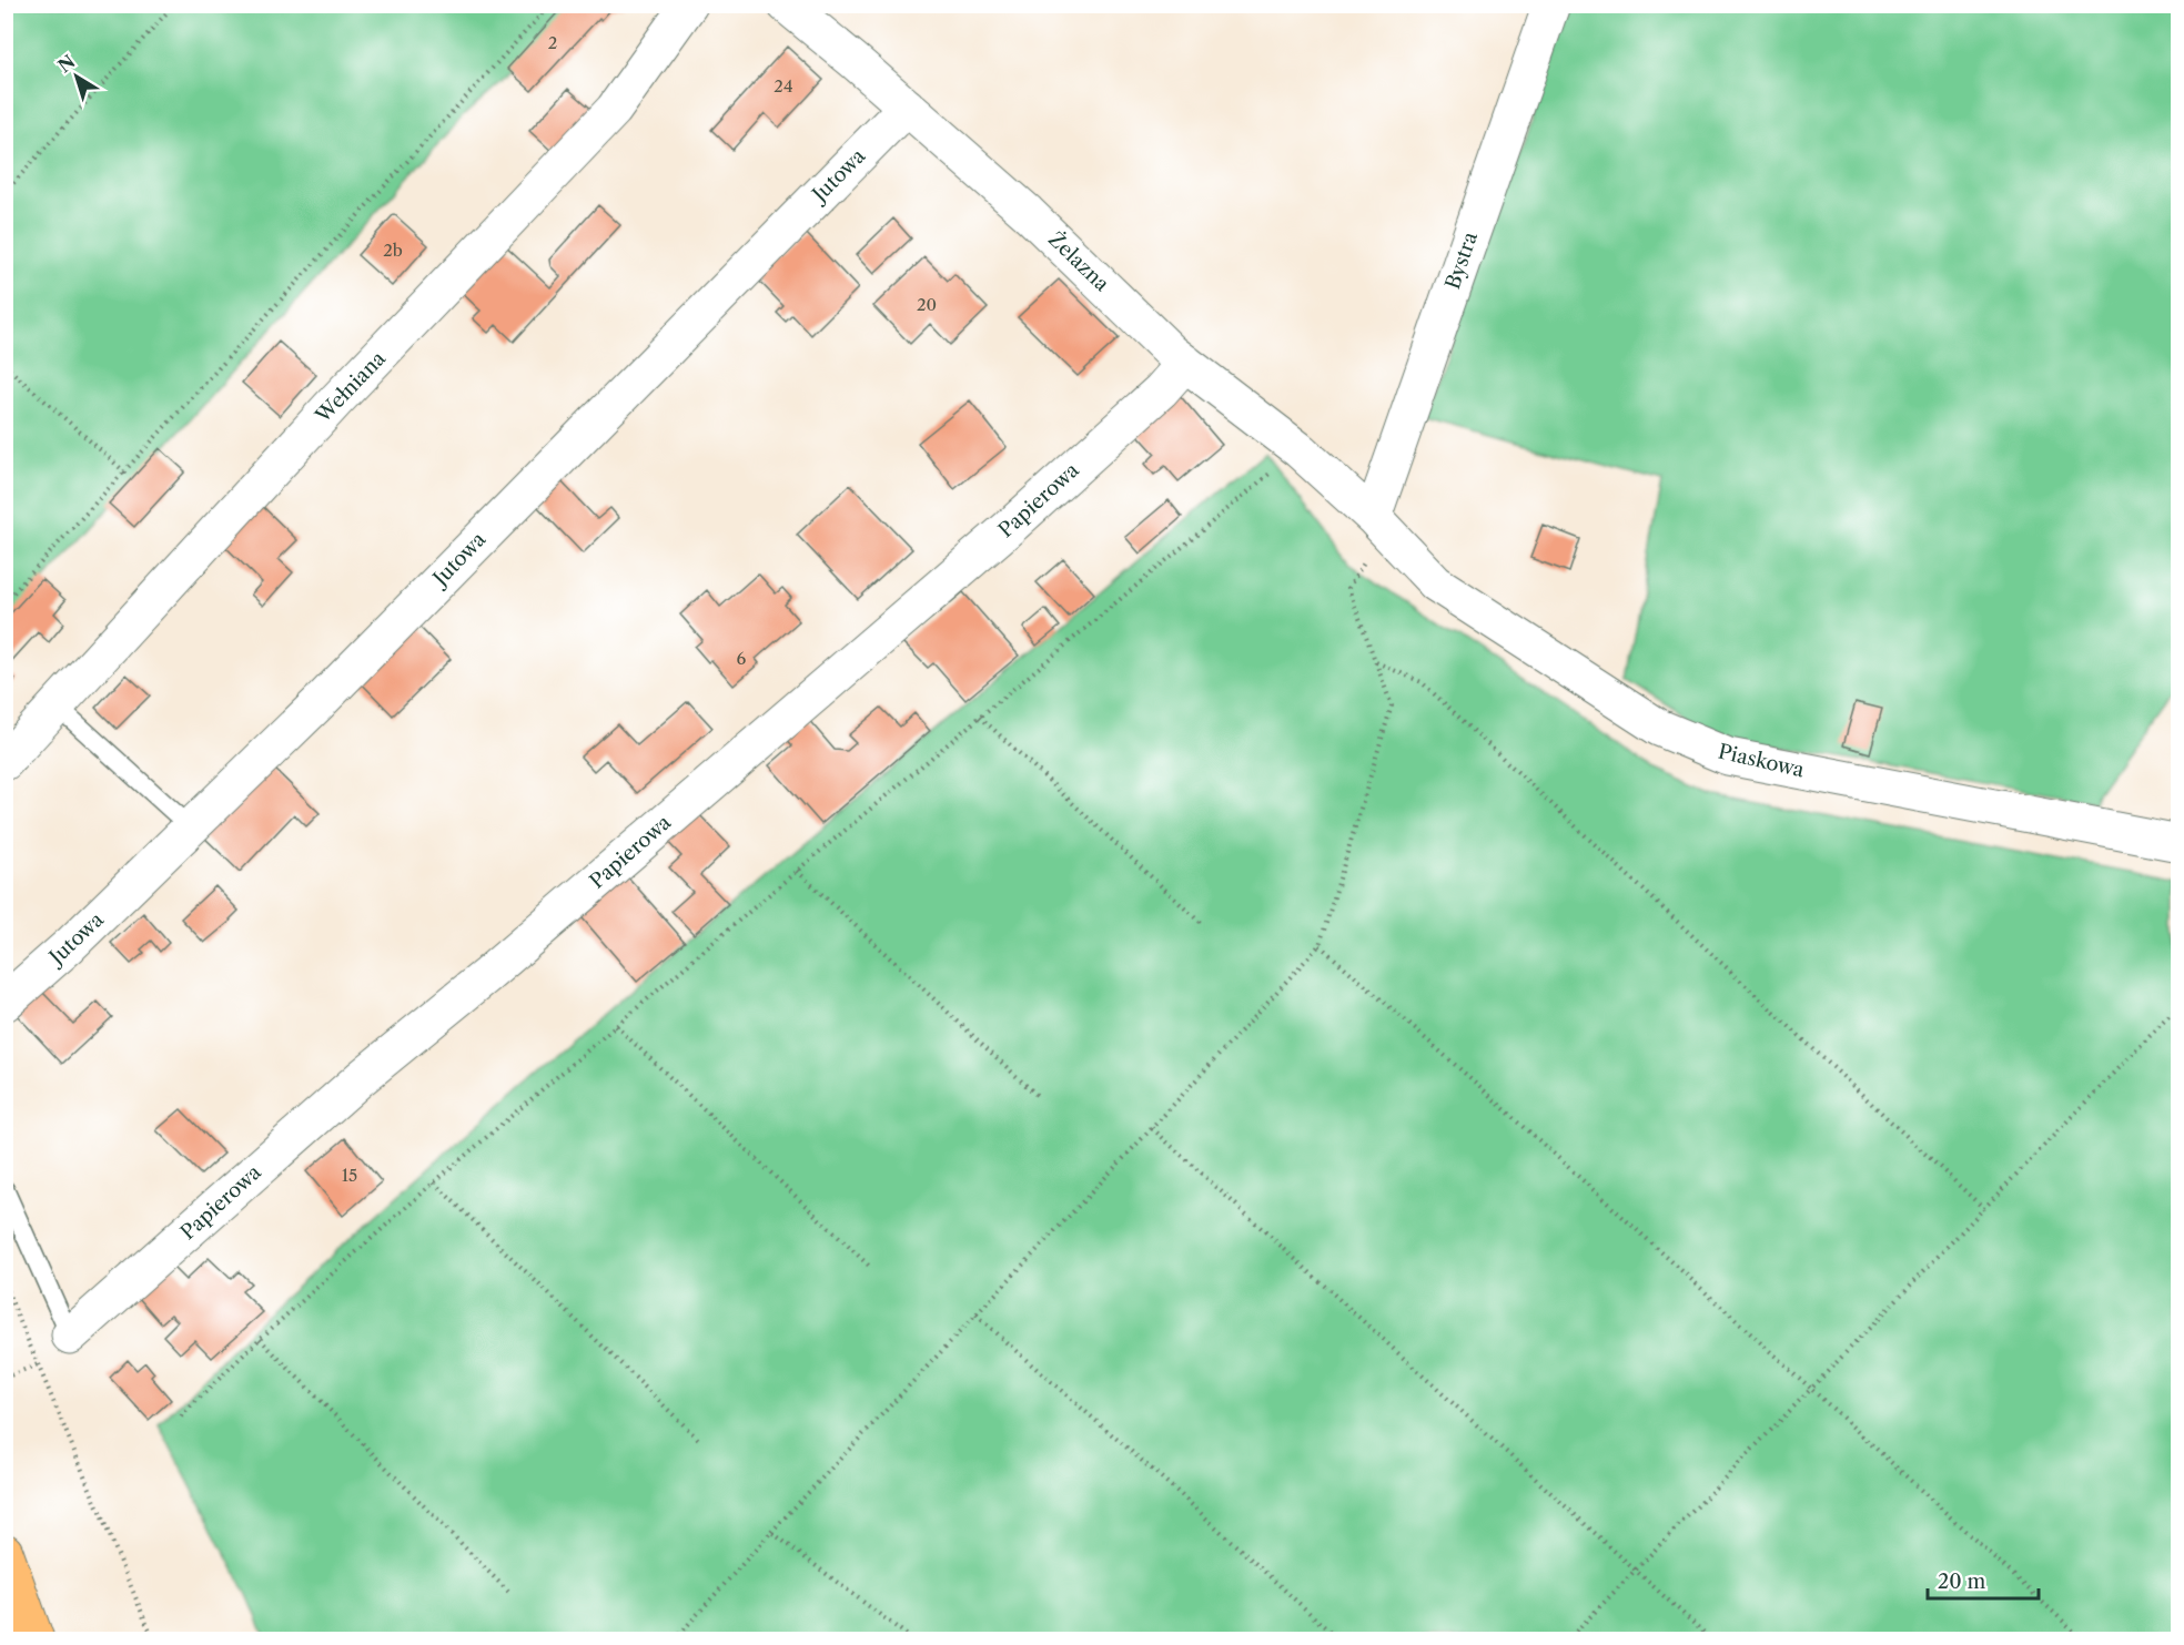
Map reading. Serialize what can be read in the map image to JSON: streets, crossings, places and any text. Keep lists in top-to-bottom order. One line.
{"streets":{"street":["Jutowa","Bystra","Żelazna","Wełniana","Papierowa","Piaskowa"]},"crossings":[["Jutowa","Żelazna"],["Bystra","Żelazna"],["Bystra","Piaskowa"],["Żelazna","Papierowa"],["Żelazna","Piaskowa"]],"house_numbers":["2","24","2b","20","6","15"],"scale_bar":"20 m","north":"top left"}
